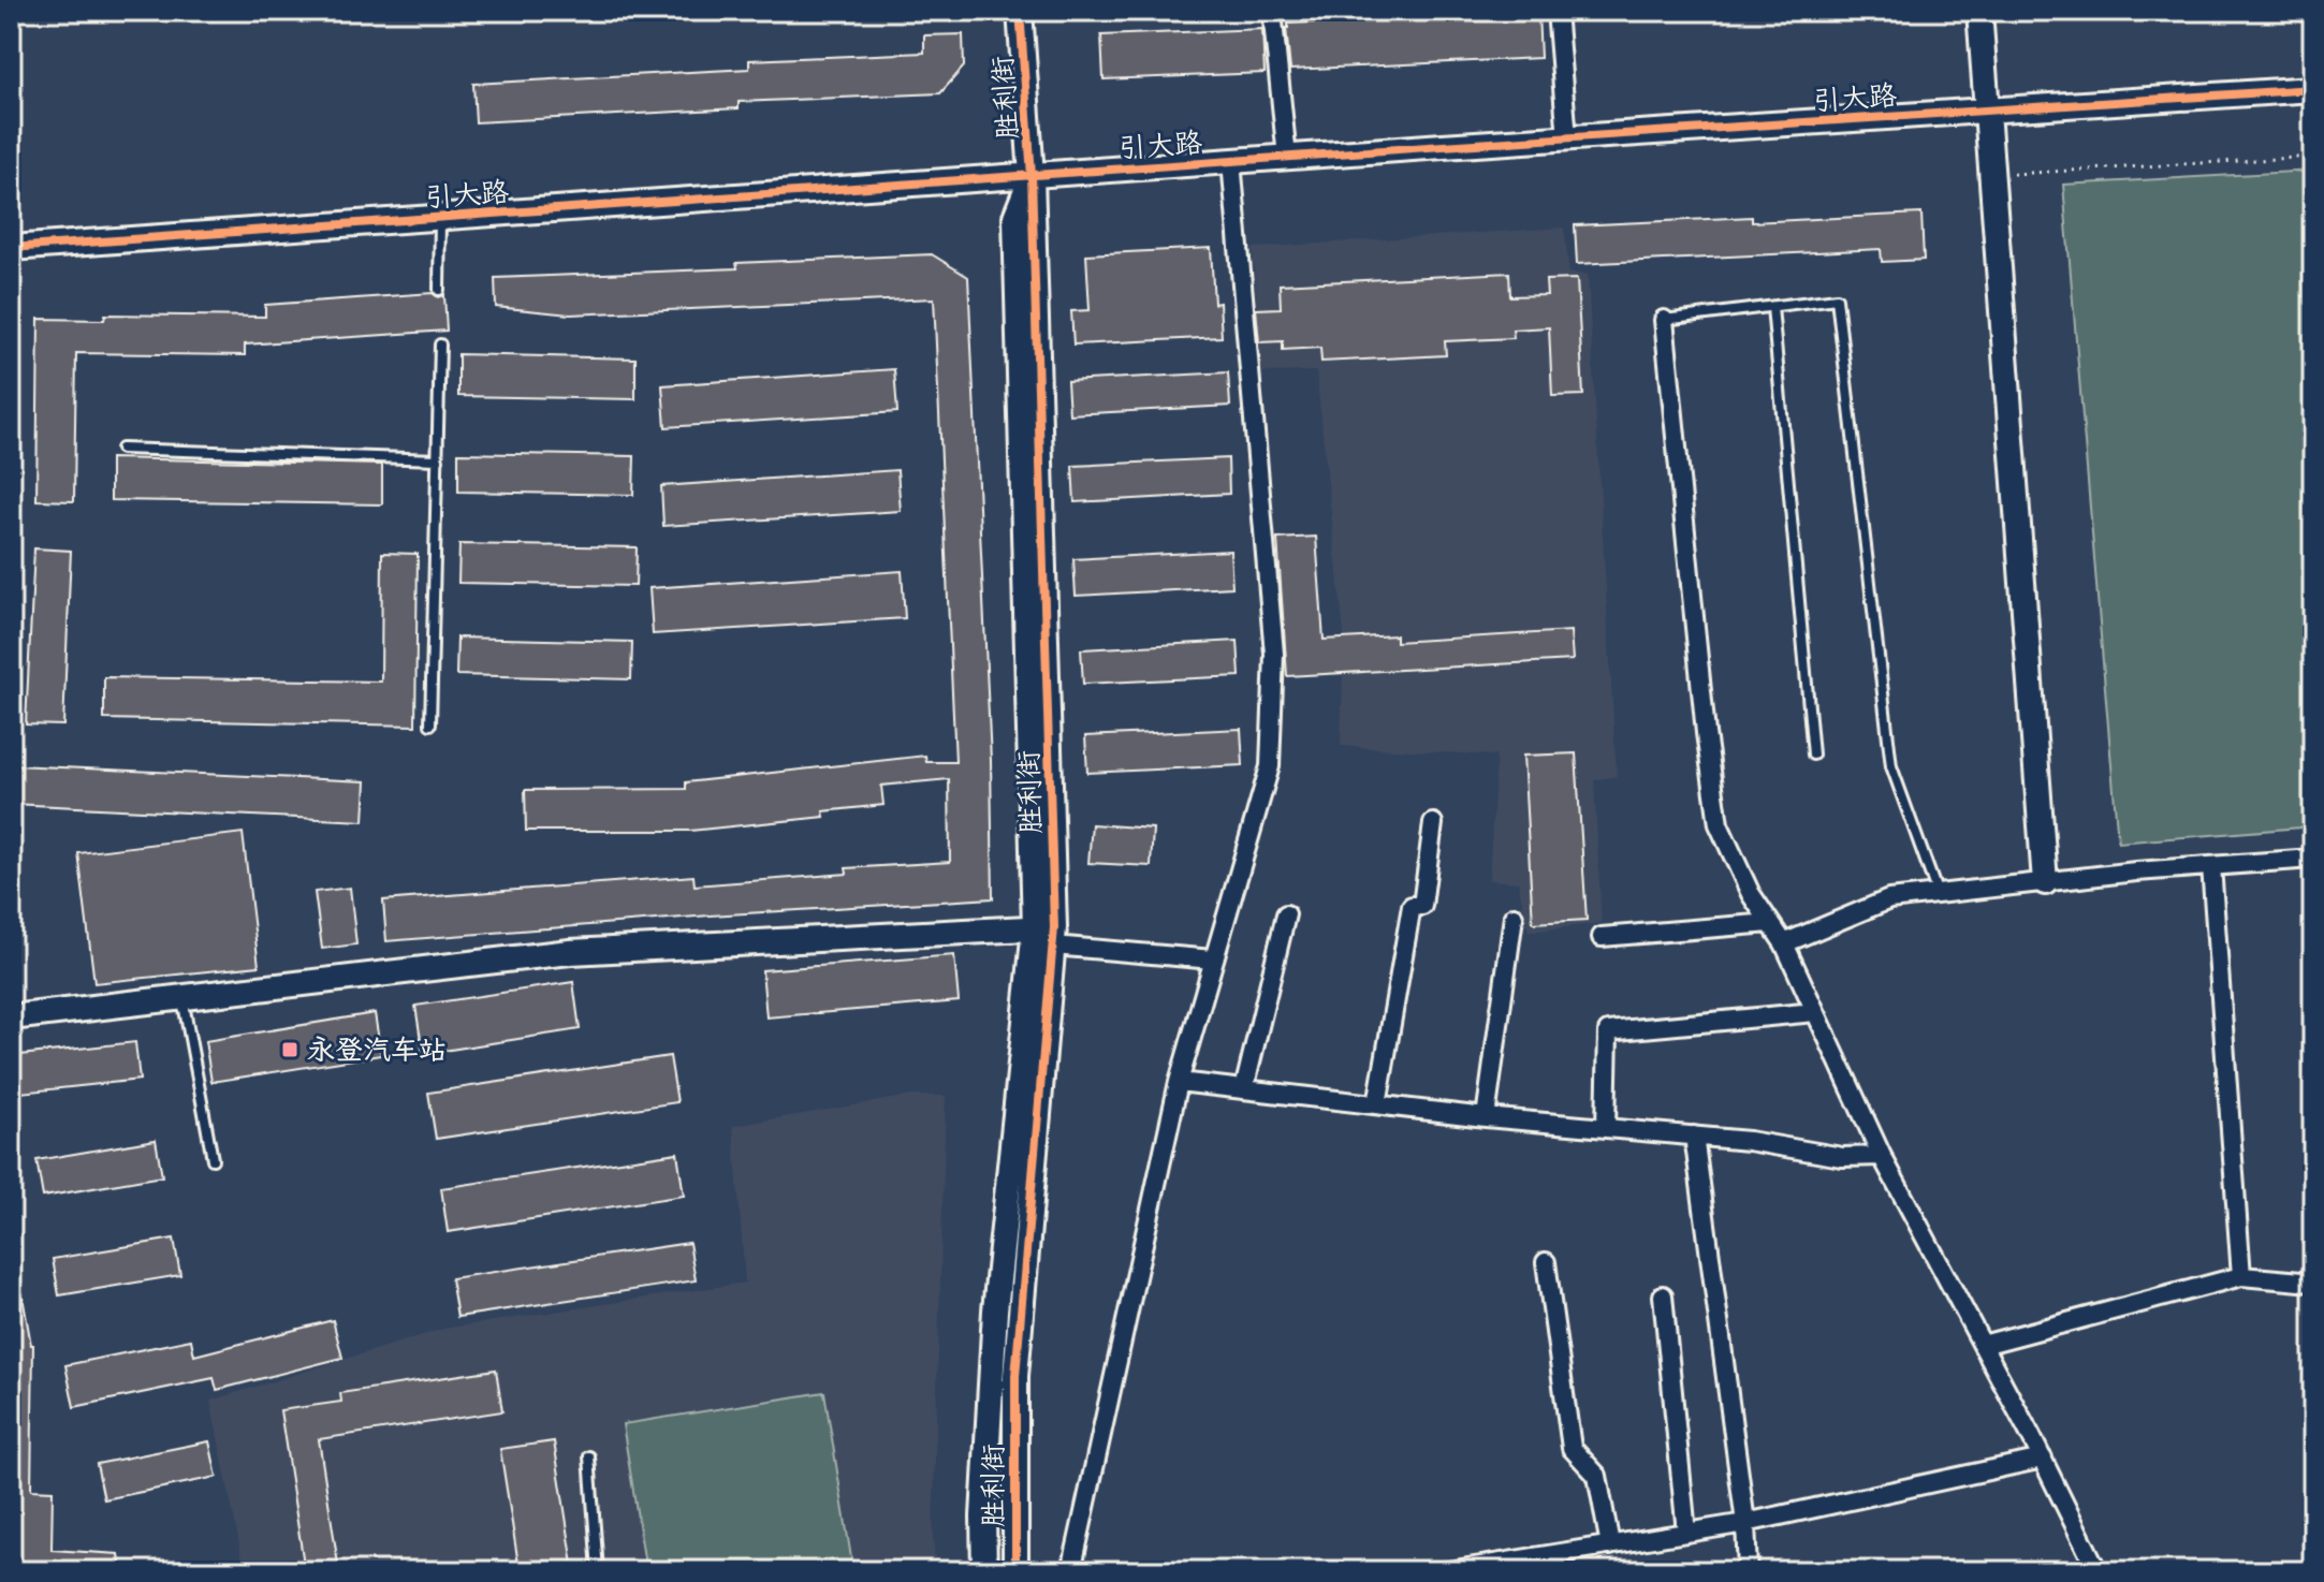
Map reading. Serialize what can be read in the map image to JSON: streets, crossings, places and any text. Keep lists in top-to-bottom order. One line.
{"streets":{"street":["胜利街","引大路"]},"crossings":[["胜利街","引大路"]],"places":{"transit":["永登汽车站"]}}
